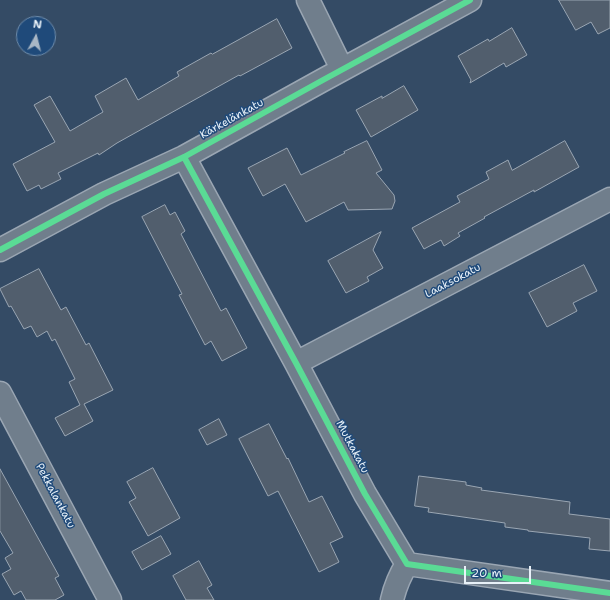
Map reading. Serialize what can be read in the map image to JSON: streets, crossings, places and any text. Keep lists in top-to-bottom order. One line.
{"streets":{"street":["Kärkelänkatu","Laaksokatu","Mutkakatu","Pekkalankatu"]},"crossings":[["Kärkelänkatu","Mutkakatu"],["Laaksokatu","Mutkakatu"]],"scale_bar":"20 m","north":"top"}
